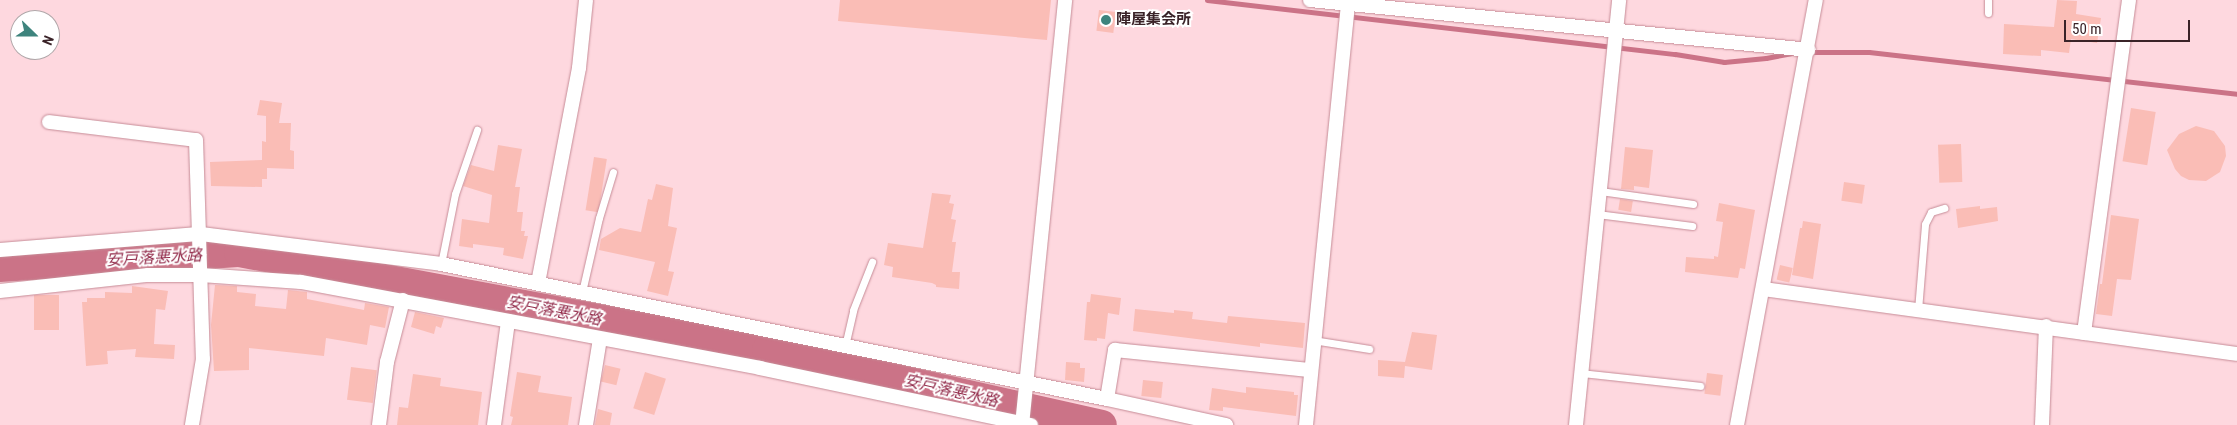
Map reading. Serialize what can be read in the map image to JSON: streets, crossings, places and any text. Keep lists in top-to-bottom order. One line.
{"water":["安戸落悪水路"],"places":["陣屋集会所"],"scale_bar":"50 m","north":"right"}
